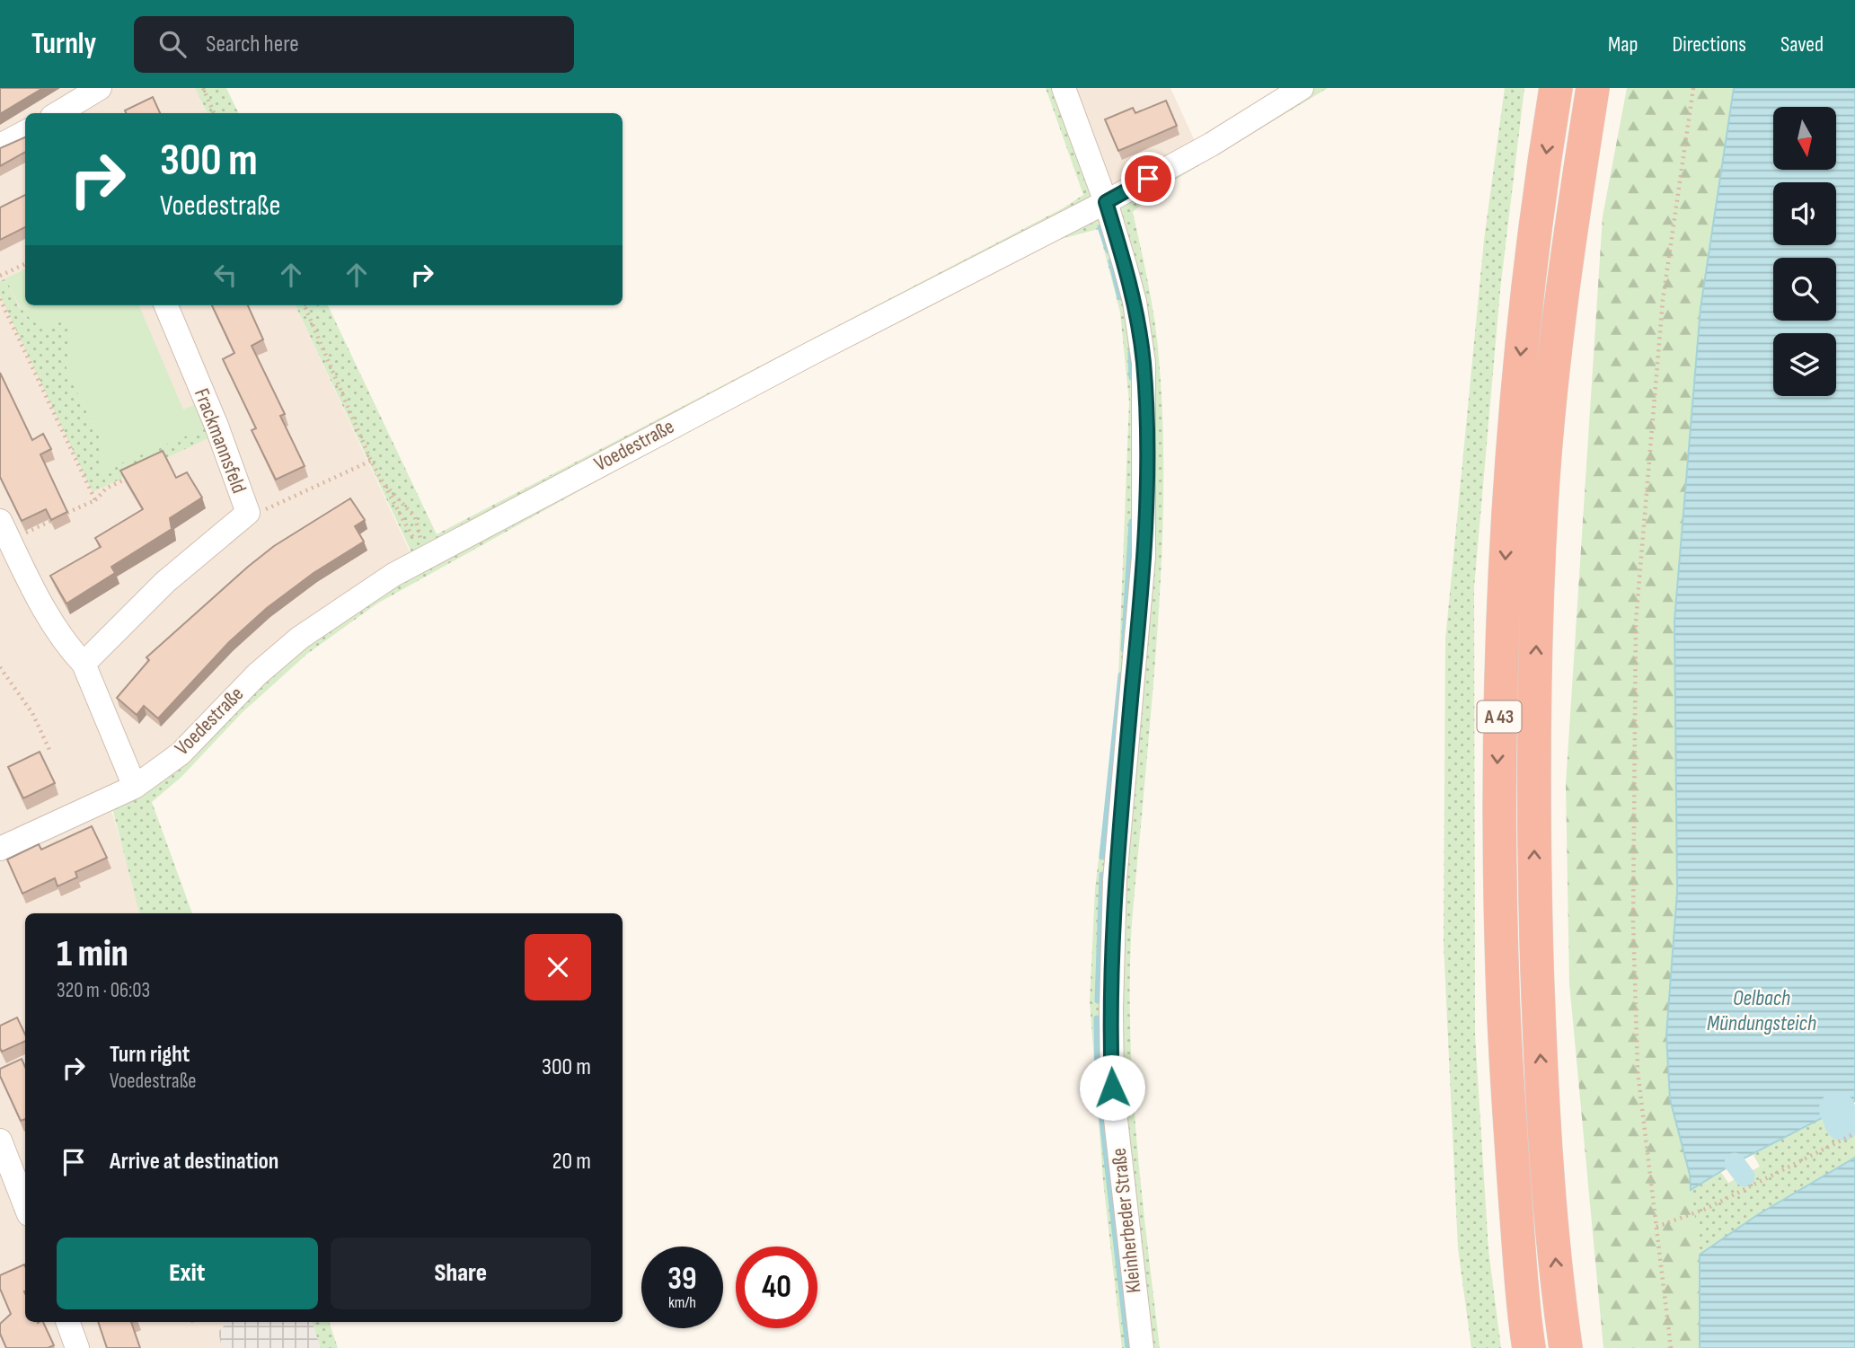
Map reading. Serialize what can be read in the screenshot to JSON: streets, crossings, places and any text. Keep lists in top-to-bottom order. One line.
{"streets":{"highway":["A 43"],"street":["Frackmannsfeld","Voedestraße","Kleinherbeder Straße"]},"crossings":[["Voedestraße","Kleinherbeder Straße"]],"water":["Oelbach Mündungsteich"],"north":"bottom","page":{"header":"Turnly","search":"Search here","nav":["Map","Directions","Saved"],"turn":["300 m","Voedestraße"],"heading":["1 min","320 m · 06:03"],"list":[{"name":"Turn right","note":"Voedestraße","value":"300 m"},{"name":"Arrive at destination","value":"20 m"}],"buttons":["Exit","Share"],"speed":"39 km/h","limit":"40"}}
